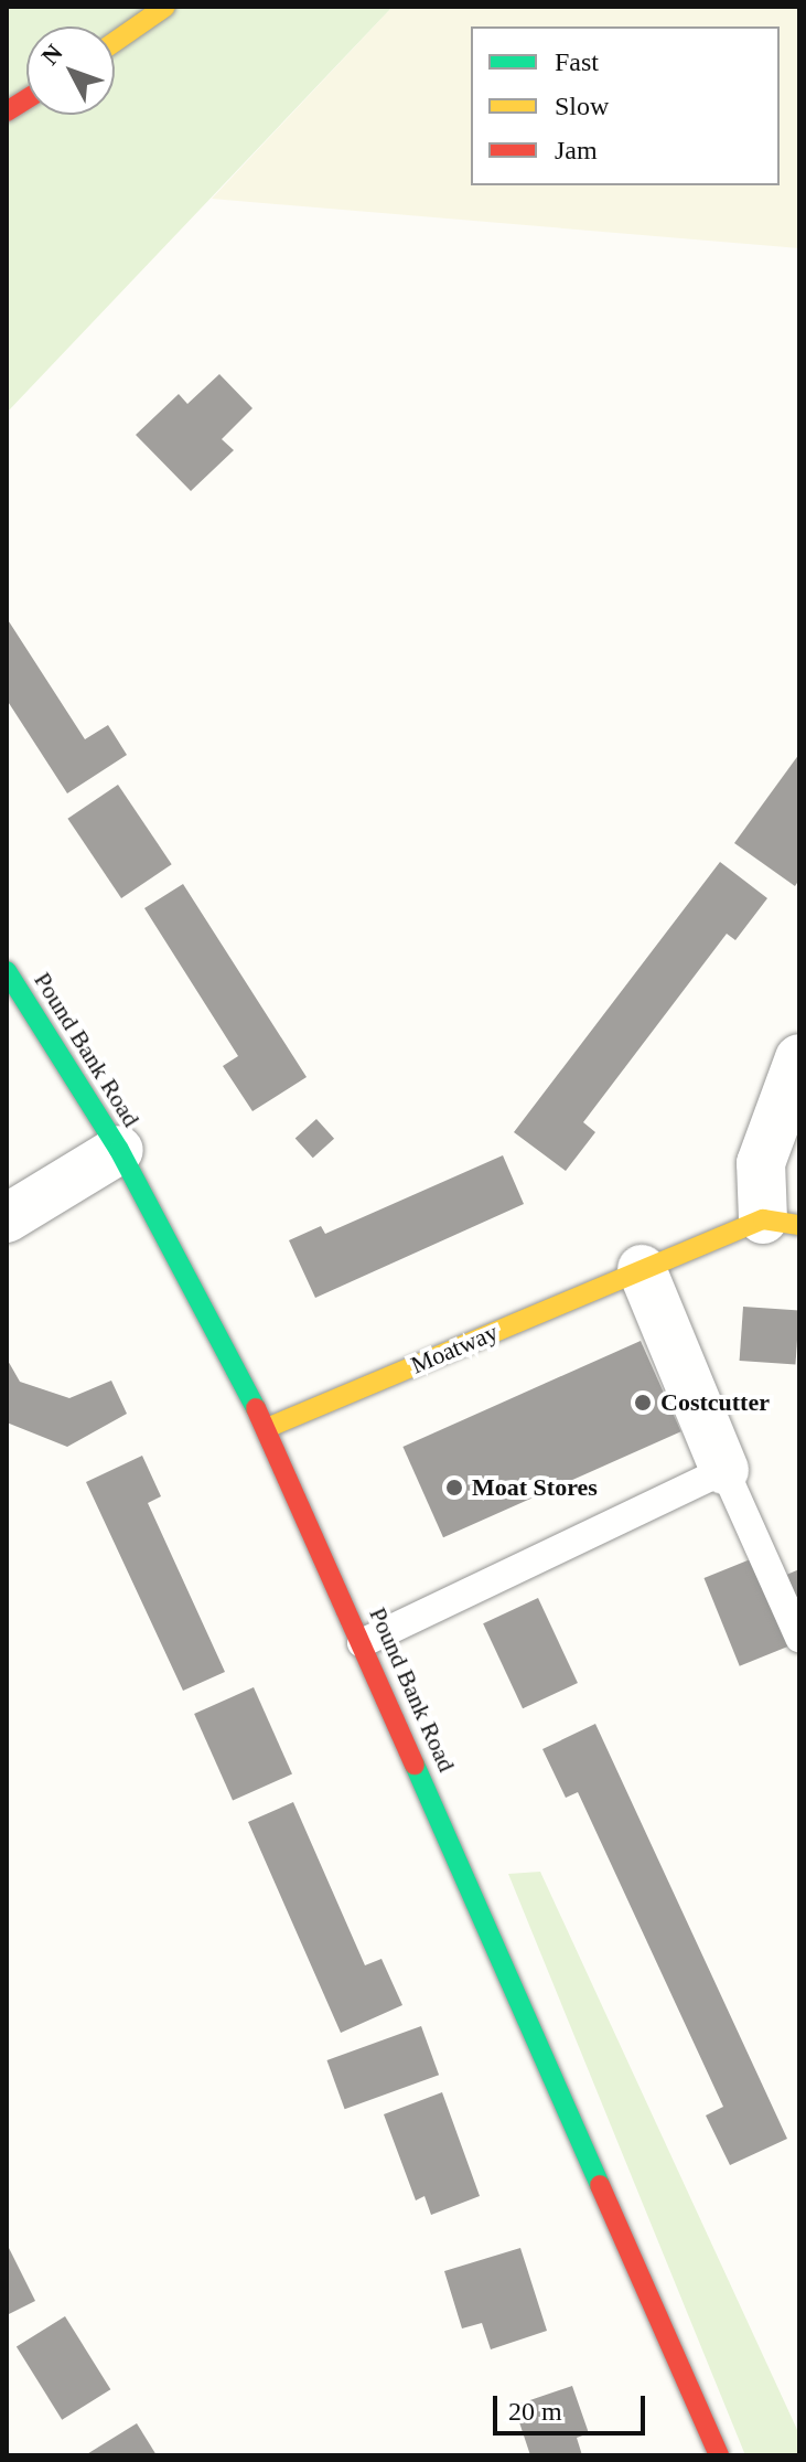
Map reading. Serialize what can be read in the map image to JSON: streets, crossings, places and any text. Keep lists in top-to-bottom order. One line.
{"streets":{"street":["Pound Bank Road","Moatway"]},"crossings":[["Pound Bank Road","Moatway"]],"places":["Costcutter","Moat Stores"],"legend":["Fast","Slow","Jam"],"scale_bar":"20 m","north":"top left"}
